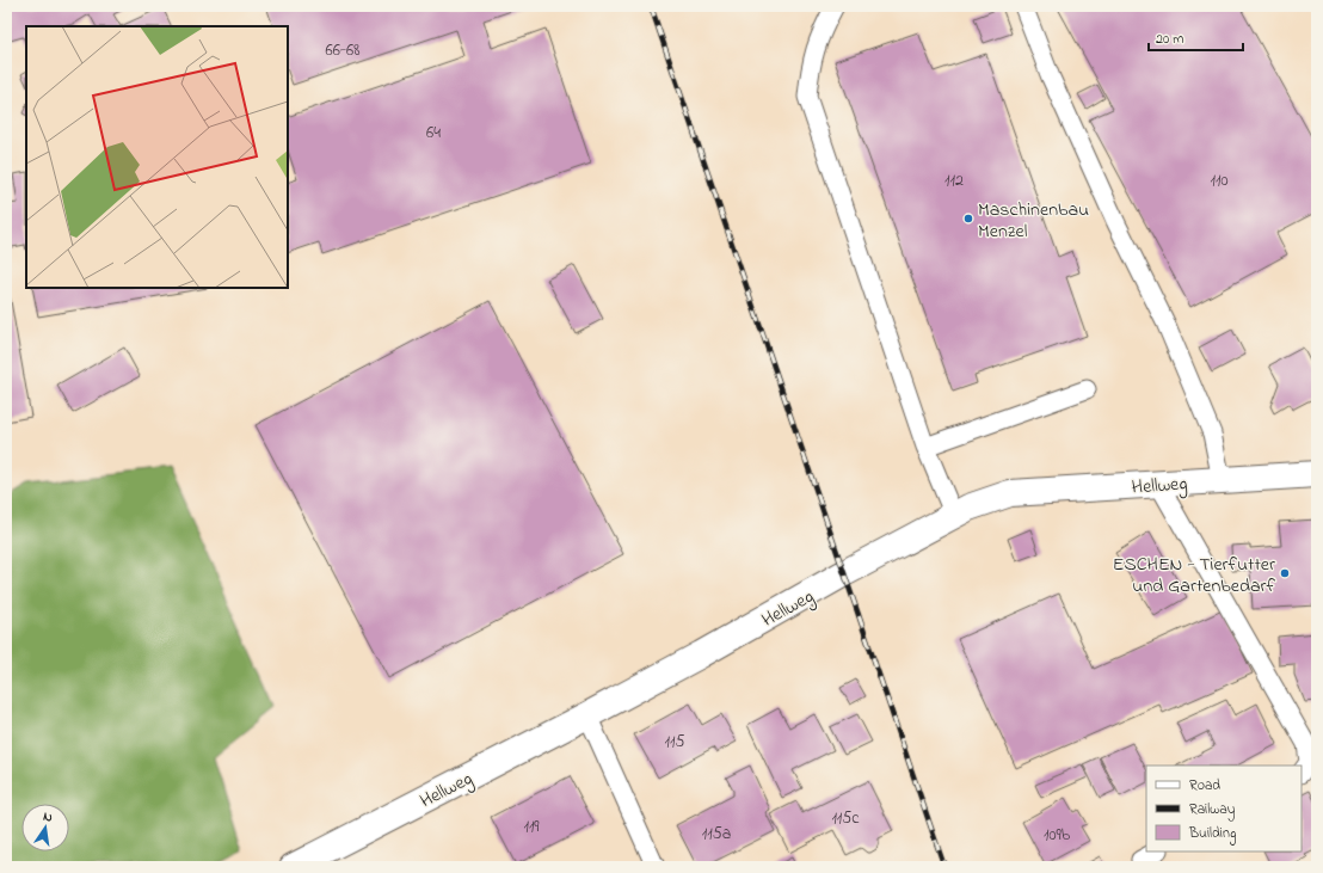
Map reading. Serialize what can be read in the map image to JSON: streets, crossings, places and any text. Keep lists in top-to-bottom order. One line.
{"streets":{"street":["Hellweg"]},"places":["Maschinenbau Menzel","ESCHEN - Tierfutter und Gartenbedarf"],"house_numbers":["66-68","64","112","110","115","115c","119","115a","109b"],"legend":["Road","Railway","Building"],"scale_bar":"20 m","north":"top"}
